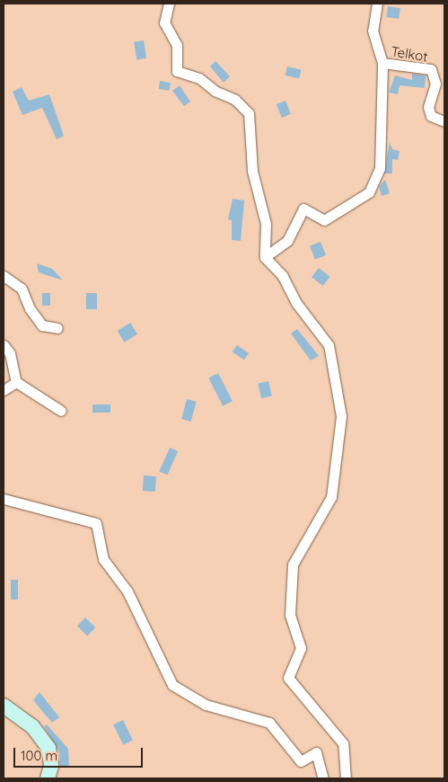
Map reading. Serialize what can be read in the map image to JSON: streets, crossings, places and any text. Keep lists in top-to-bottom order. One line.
{"streets":{"street":["Telkot"]},"scale_bar":"100 m"}
